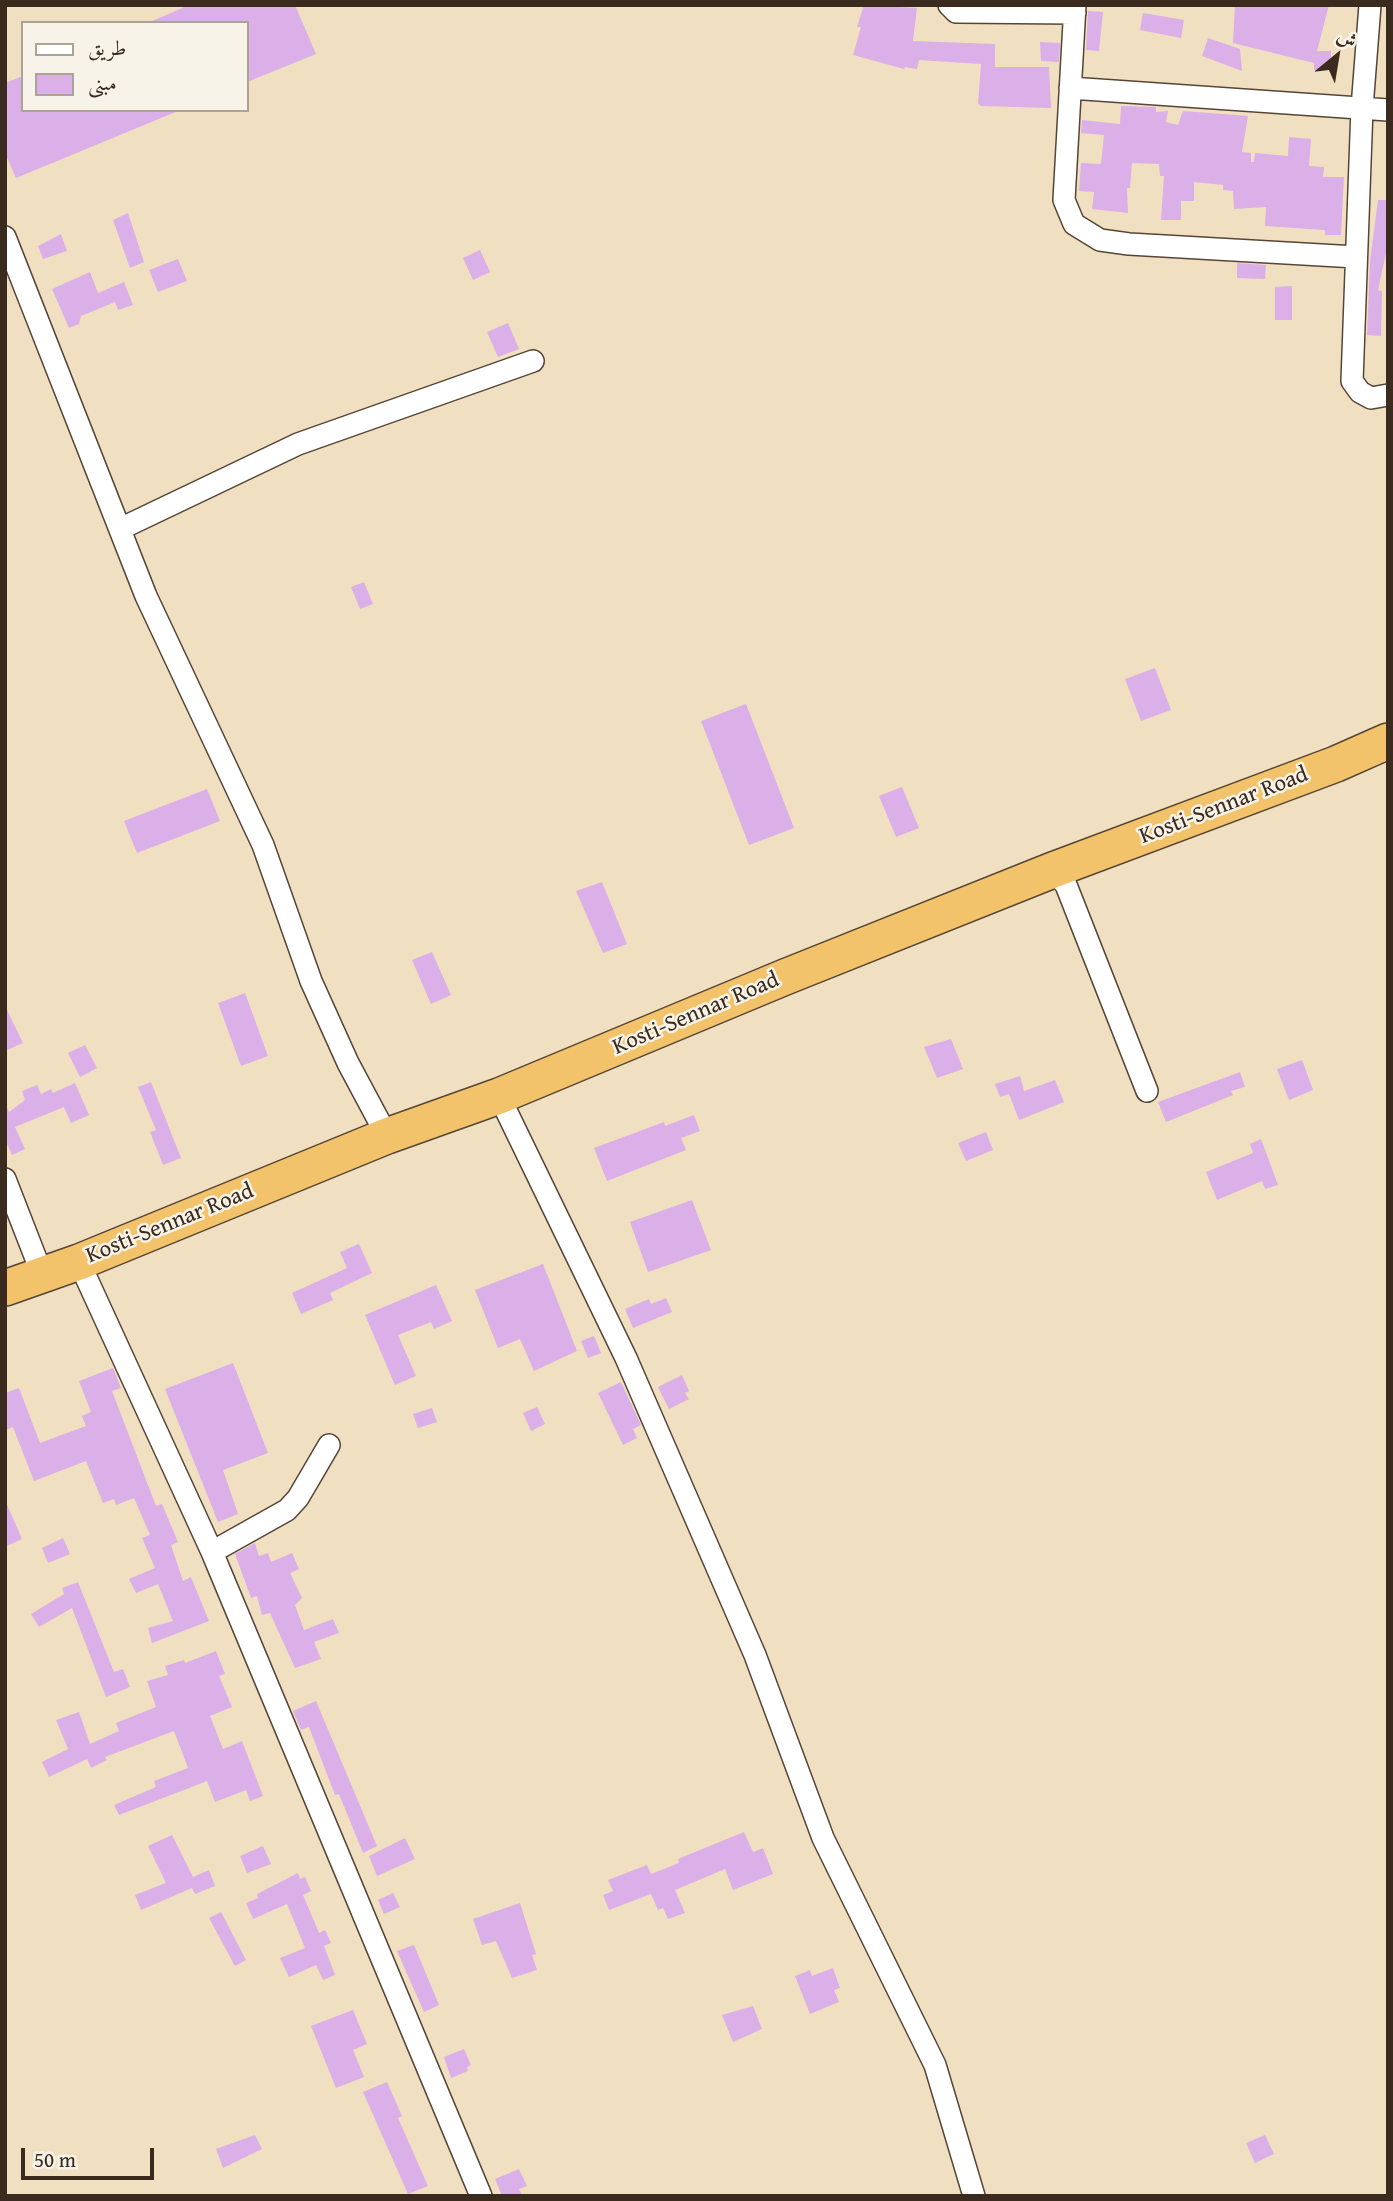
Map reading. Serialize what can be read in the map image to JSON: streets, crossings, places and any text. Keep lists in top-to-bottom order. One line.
{"streets":{"highway":["Kosti-Sennar Road"]},"legend":["طريق","مبنى"],"scale_bar":"50 m","north":"top right"}
